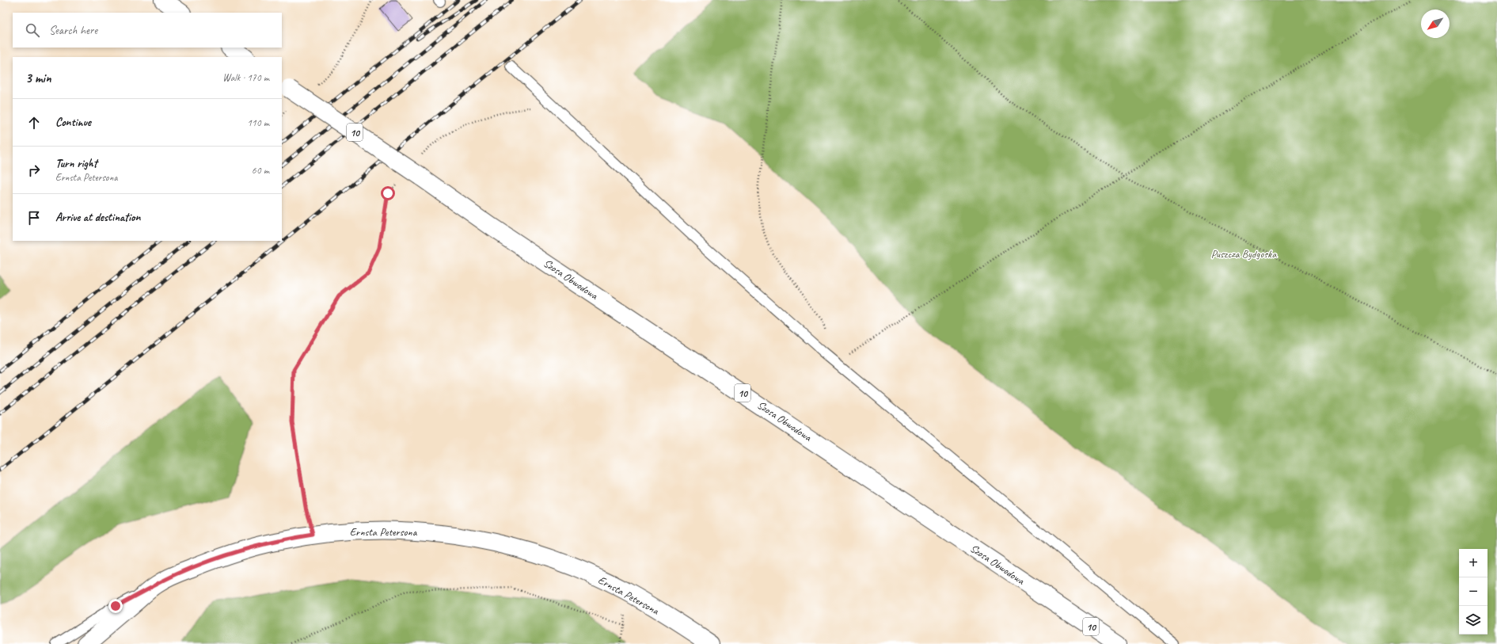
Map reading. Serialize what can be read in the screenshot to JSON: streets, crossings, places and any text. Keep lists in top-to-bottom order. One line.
{"streets":{"main road":["10","Szosa Obwodowa","Ernsta Petersona"]},"parks":["Puszcza Bydgoska"],"north":"bottom left","page":{"search":"Search here","heading":["3 min","Walk · 170 m"],"list":[["Continue","110 m"],["Turn right","Ernsta Petersona","60 m"],"Arrive at destination"],"map_buttons":["+","−"]}}
